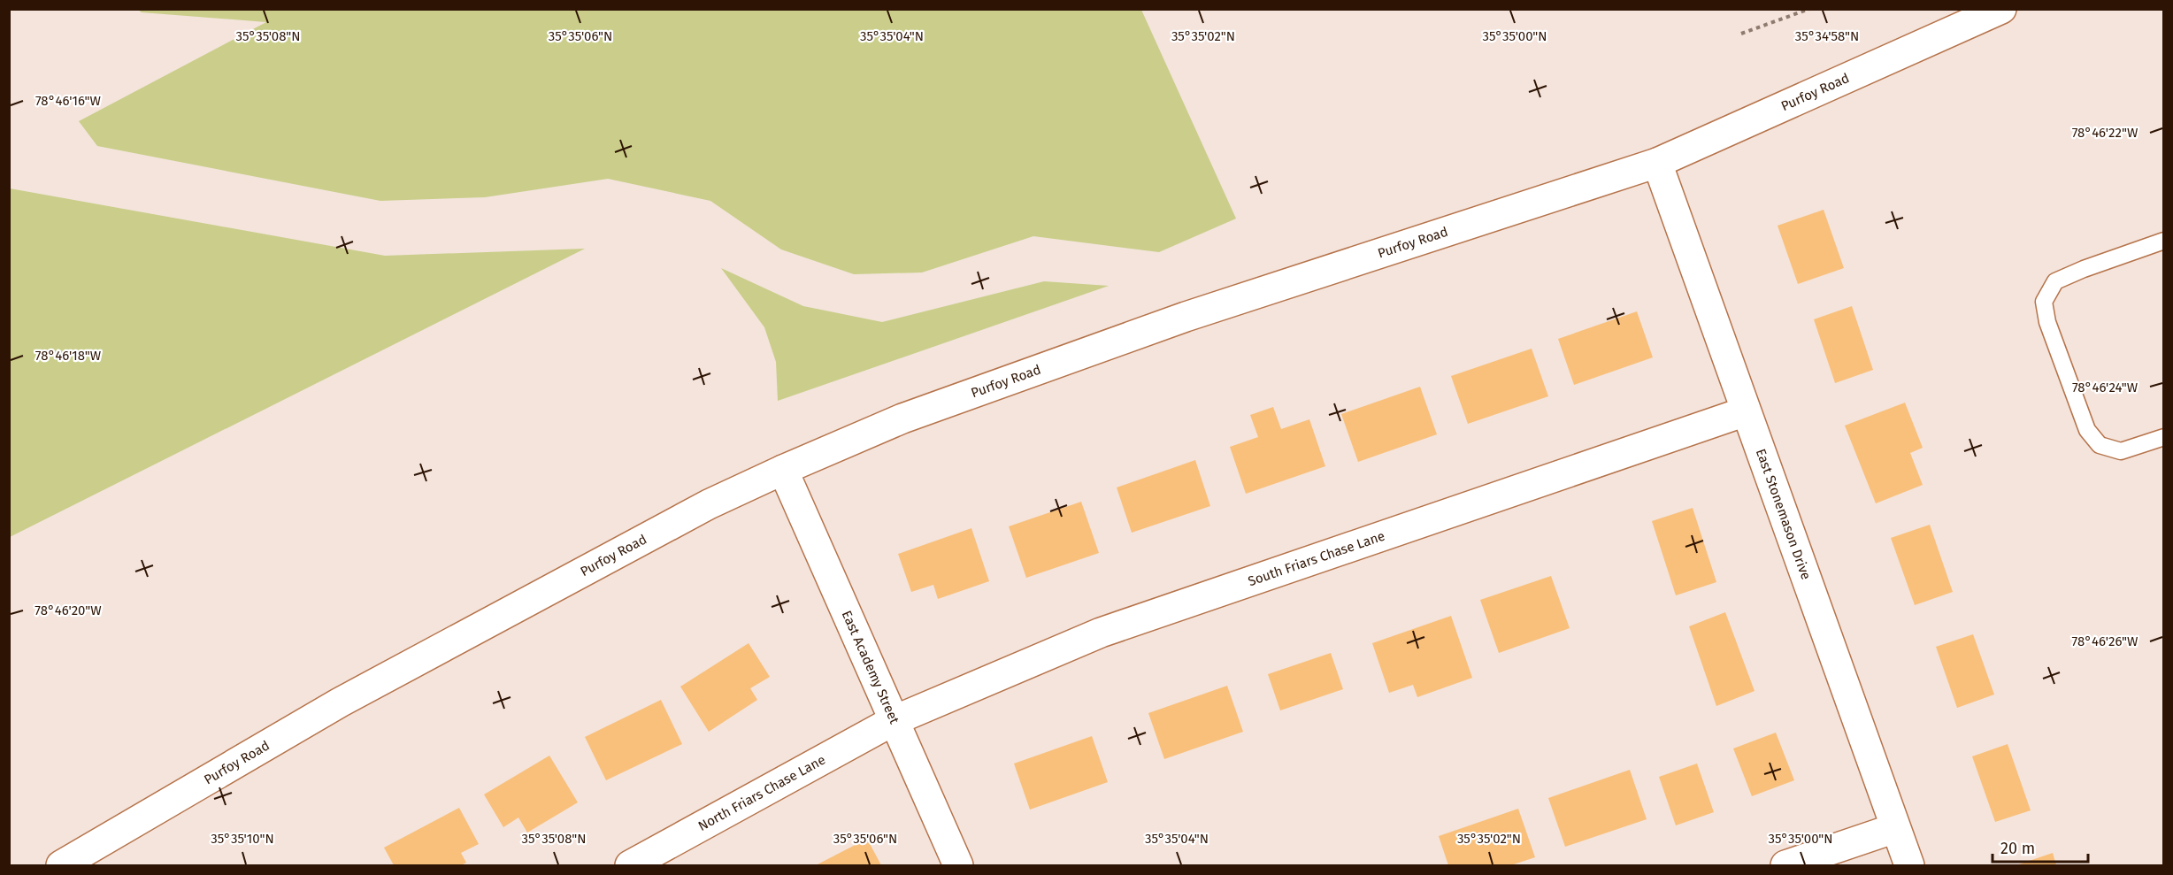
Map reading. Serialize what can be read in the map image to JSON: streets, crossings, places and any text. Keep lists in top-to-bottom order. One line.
{"streets":{"street":["Purfoy Road","East Stonemason Drive","South Friars Chase Lane","East Academy Street","North Friars Chase Lane"]},"crossings":[["Purfoy Road","East Stonemason Drive"],["Purfoy Road","East Academy Street"],["East Stonemason Drive","South Friars Chase Lane"],["South Friars Chase Lane","East Academy Street"],["South Friars Chase Lane","North Friars Chase Lane"],["East Academy Street","North Friars Chase Lane"]],"scale_bar":"20 m","coordinates":["35°35'08\"N","35°35'06\"N","35°35'04\"N","35°35'02\"N","35°35'00\"N","35°34'58\"N","78°46'16\"W","78°46'22\"W","78°46'18\"W","78°46'24\"W","78°46'20\"W","78°46'26\"W","35°35'10\"N"]}
